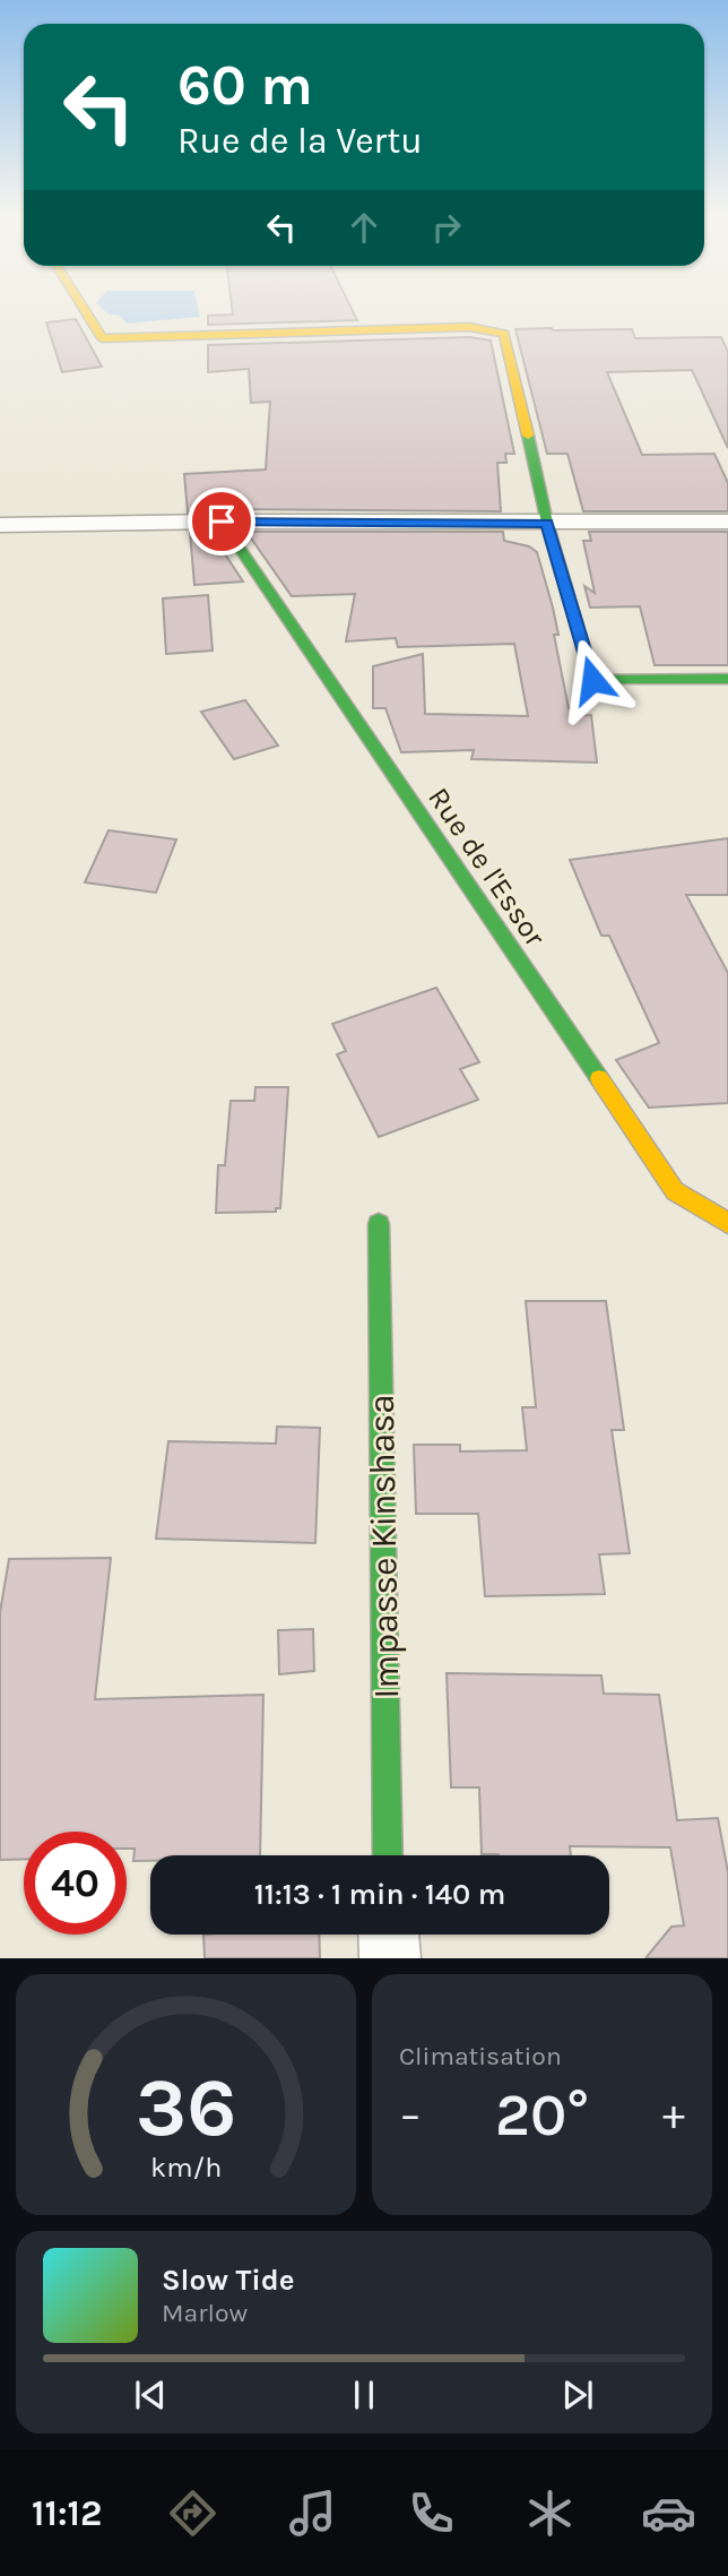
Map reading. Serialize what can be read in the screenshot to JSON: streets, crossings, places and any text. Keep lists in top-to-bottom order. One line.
{"streets":{"street":["Rue de l'Essor","Impasse Kinshasa"]},"page":{"turn":["60 m","Rue de la Vertu"],"limit":"40","trip":"11:13 · 1 min · 140 m","tile":"Climatisation","heat":["−","20°","+"],"song":["Slow Tide","Marlow"],"tabs":"11:12","gauge":["36","km/h"]}}
